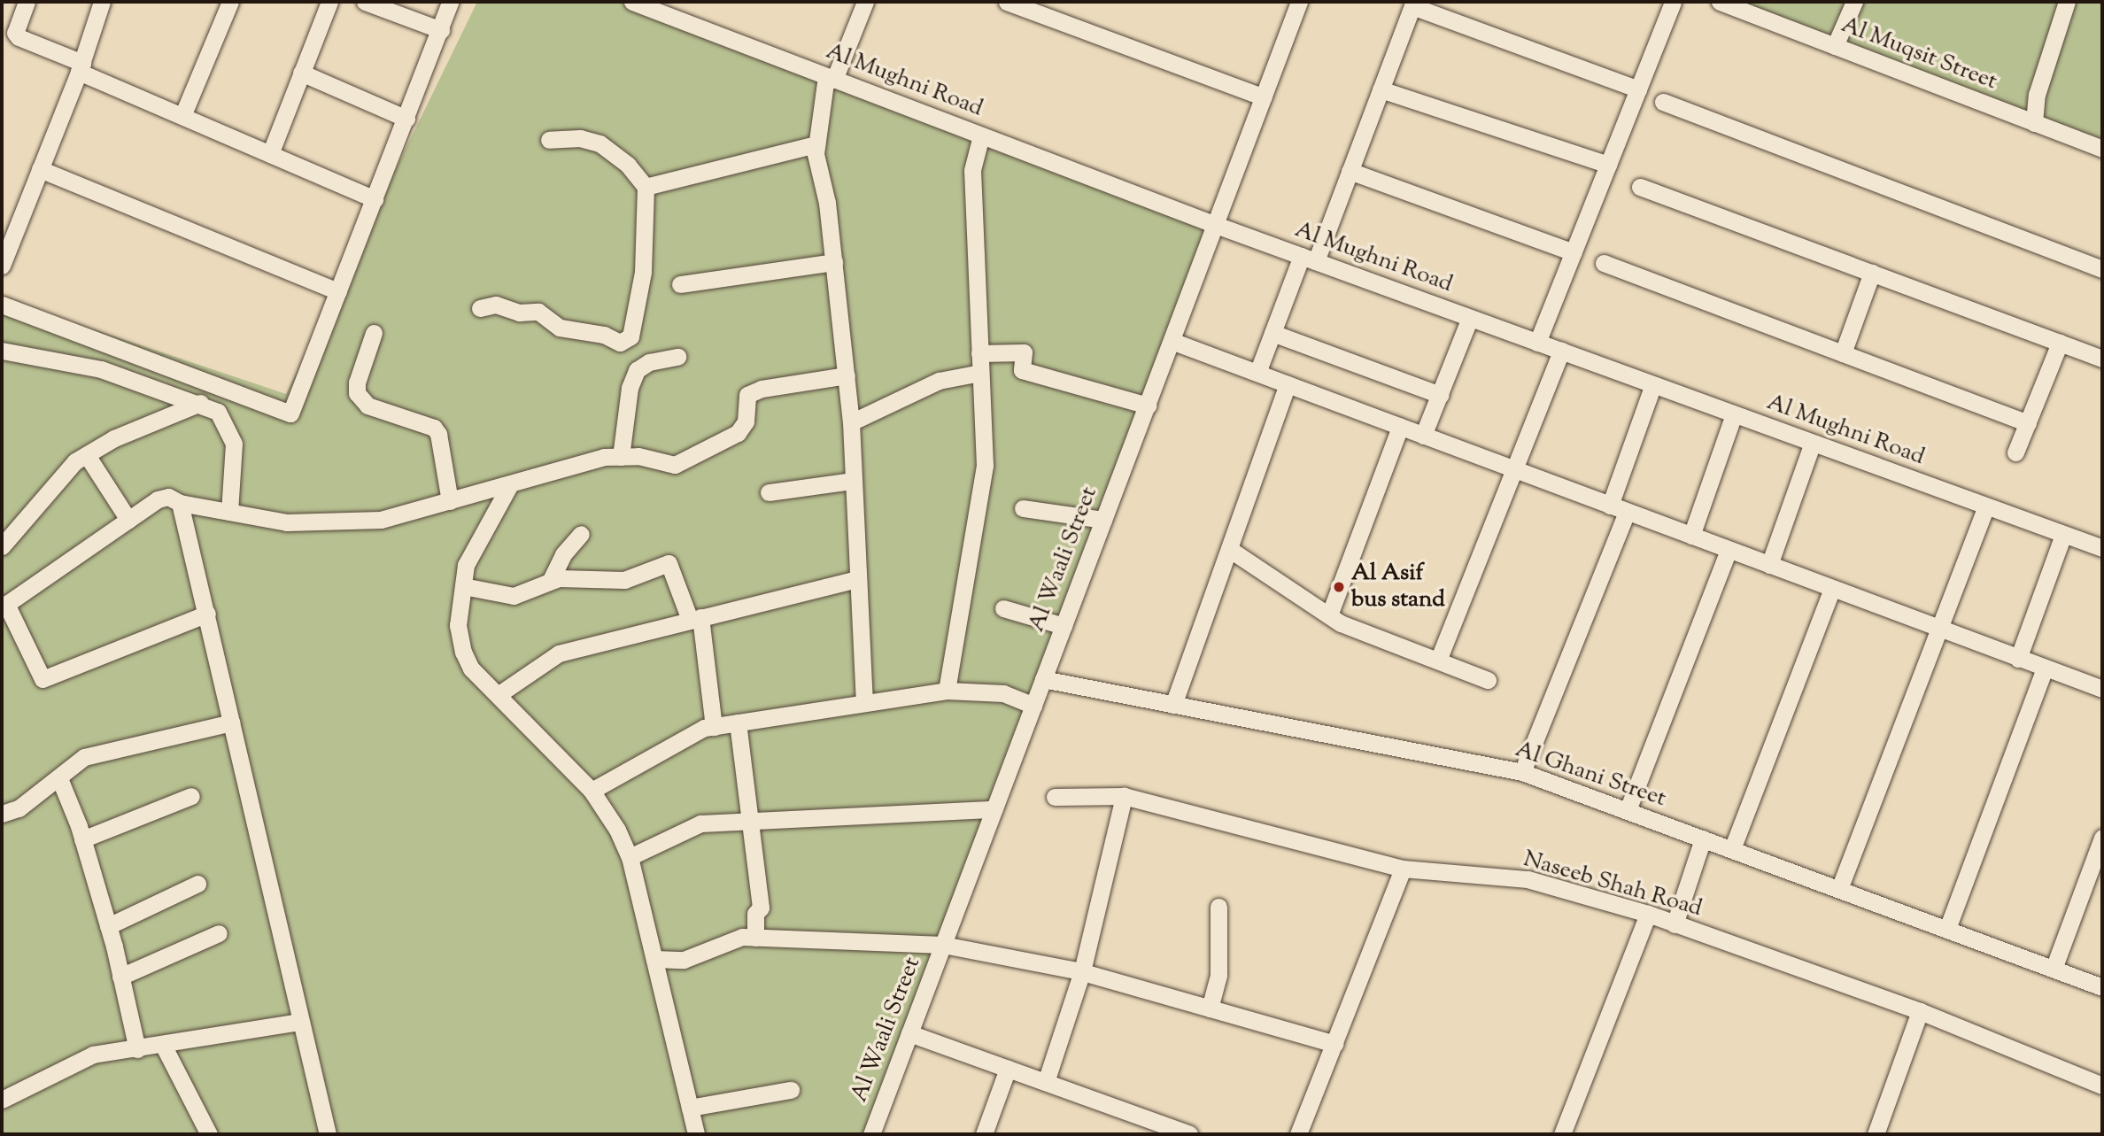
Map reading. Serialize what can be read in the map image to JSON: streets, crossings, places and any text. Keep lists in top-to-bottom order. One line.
{"streets":{"street":["Al Muqsit Street","Al Mughni Road","Al Waali Street","Al Ghani Street","Naseeb Shah Road"]},"crossings":[["Al Mughni Road","Al Waali Street"],["Al Waali Street","Al Ghani Street"]],"places":["Al Asif bus stand"]}
